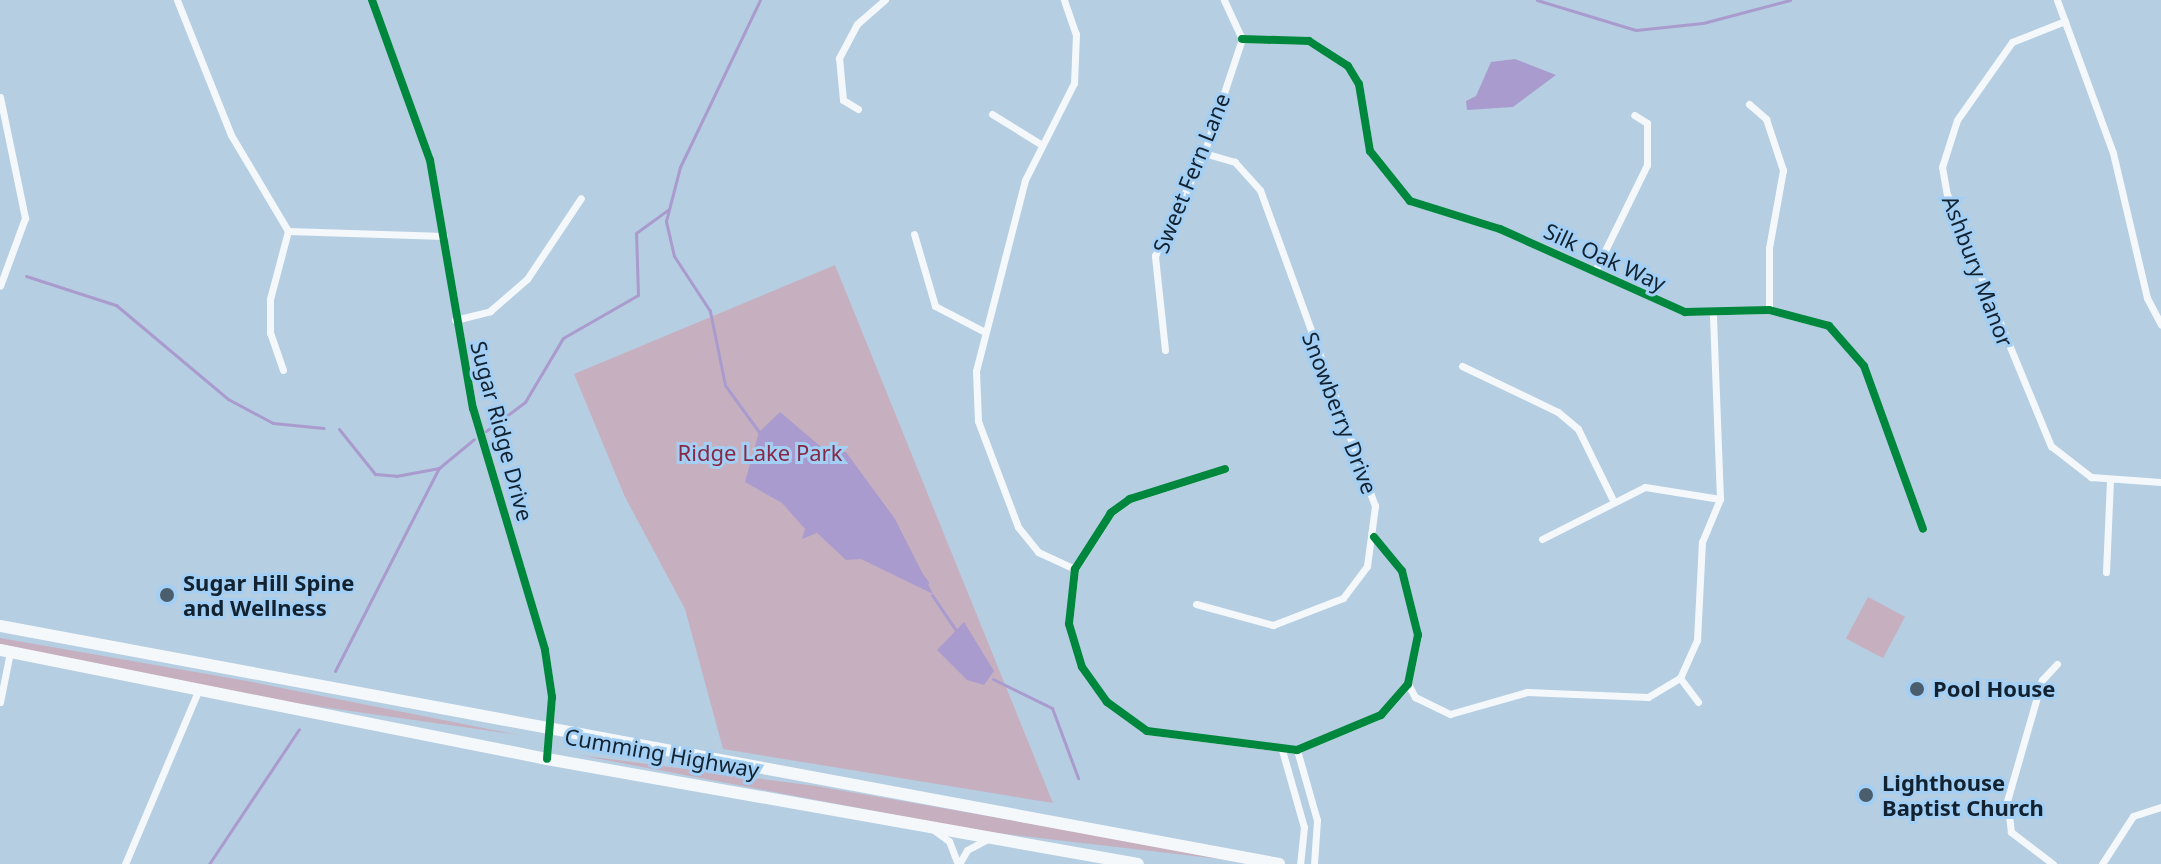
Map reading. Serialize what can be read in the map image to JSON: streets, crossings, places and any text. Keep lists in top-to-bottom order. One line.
{"streets":{"highway":["Cumming Highway"],"street":["Sweet Fern Lane","Silk Oak Way","Ashbury Manor","Snowberry Drive","Sugar Ridge Drive"]},"crossings":[["Sweet Fern Lane","Silk Oak Way"],["Sweet Fern Lane","Snowberry Drive"],["Sugar Ridge Drive","Cumming Highway"]],"parks":["Ridge Lake Park"],"places":["Sugar Hill Spine and Wellness","Pool House","Lighthouse Baptist Church"]}
